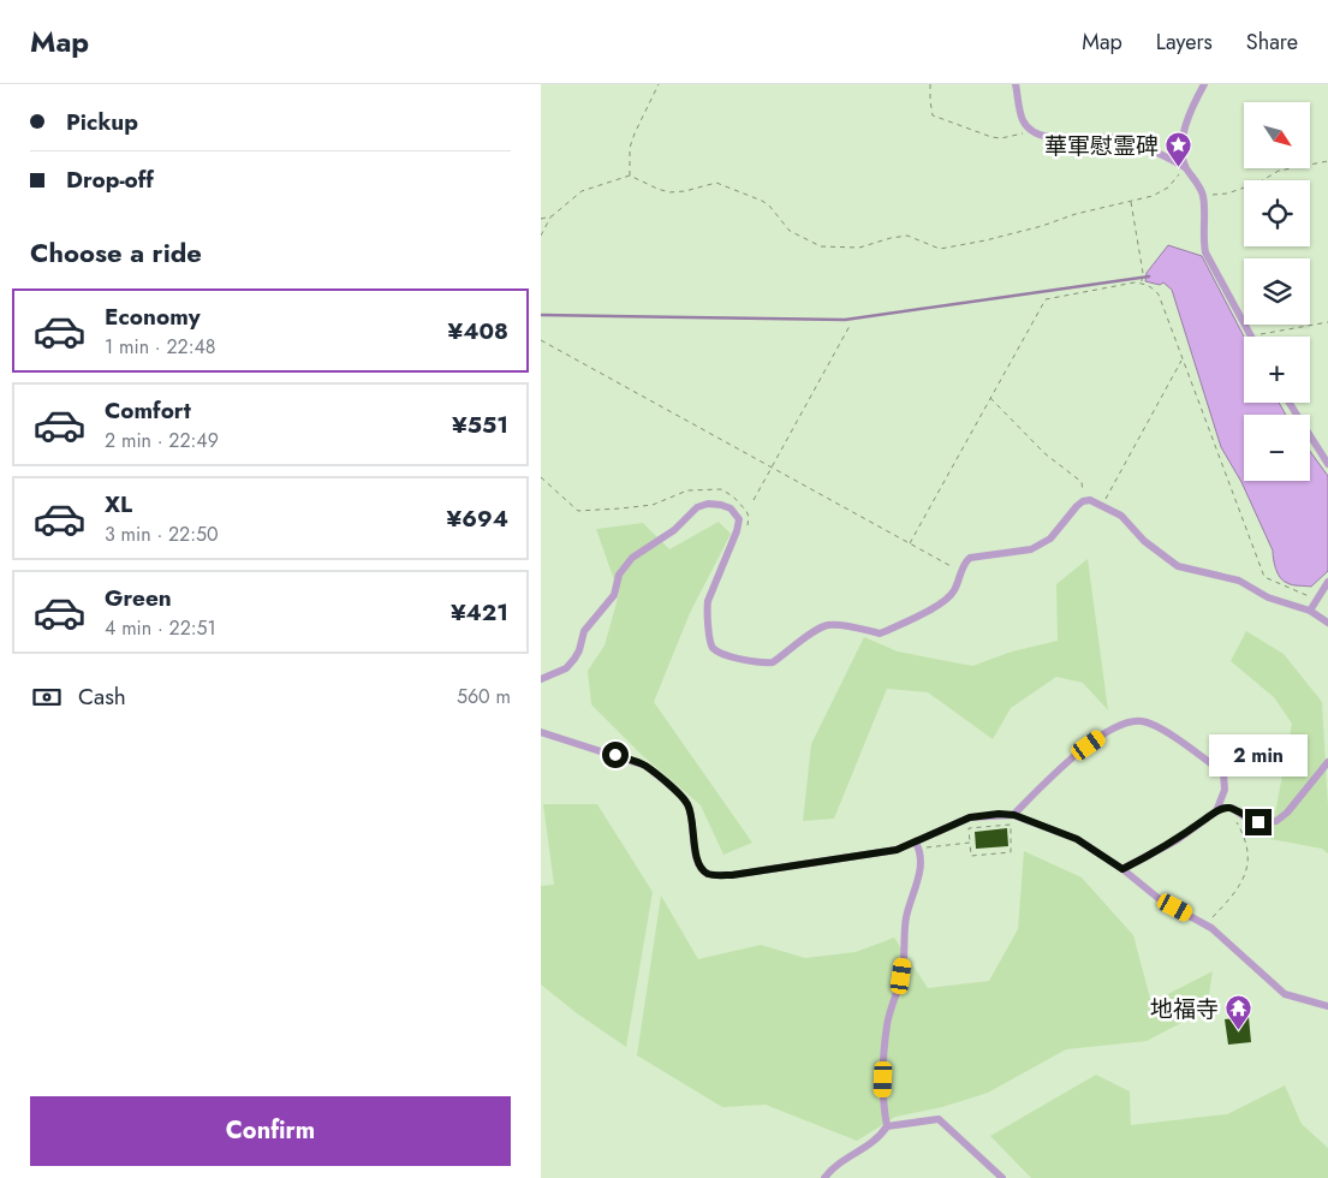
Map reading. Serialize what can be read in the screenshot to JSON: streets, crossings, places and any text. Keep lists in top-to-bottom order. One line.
{"places":{"place":["華軍慰霊碑"],"temple":["地福寺"]},"north":"bottom right","page":{"header":"Map","nav":["Map","Layers","Share"],"banner":["Pickup","Drop-off"],"map_buttons":["+","−"],"heading":"Choose a ride","list":[{"name":"Economy","note":"1 min · 22:48","value":"¥408"},{"name":"Comfort","note":"2 min · 22:49","value":"¥551"},{"name":"XL","note":"3 min · 22:50","value":"¥694"},{"name":"Green","note":"4 min · 22:51","value":"¥421"}],"pay":["Cash","560 m"],"bubble":"2 min","buttons":"Confirm"}}
